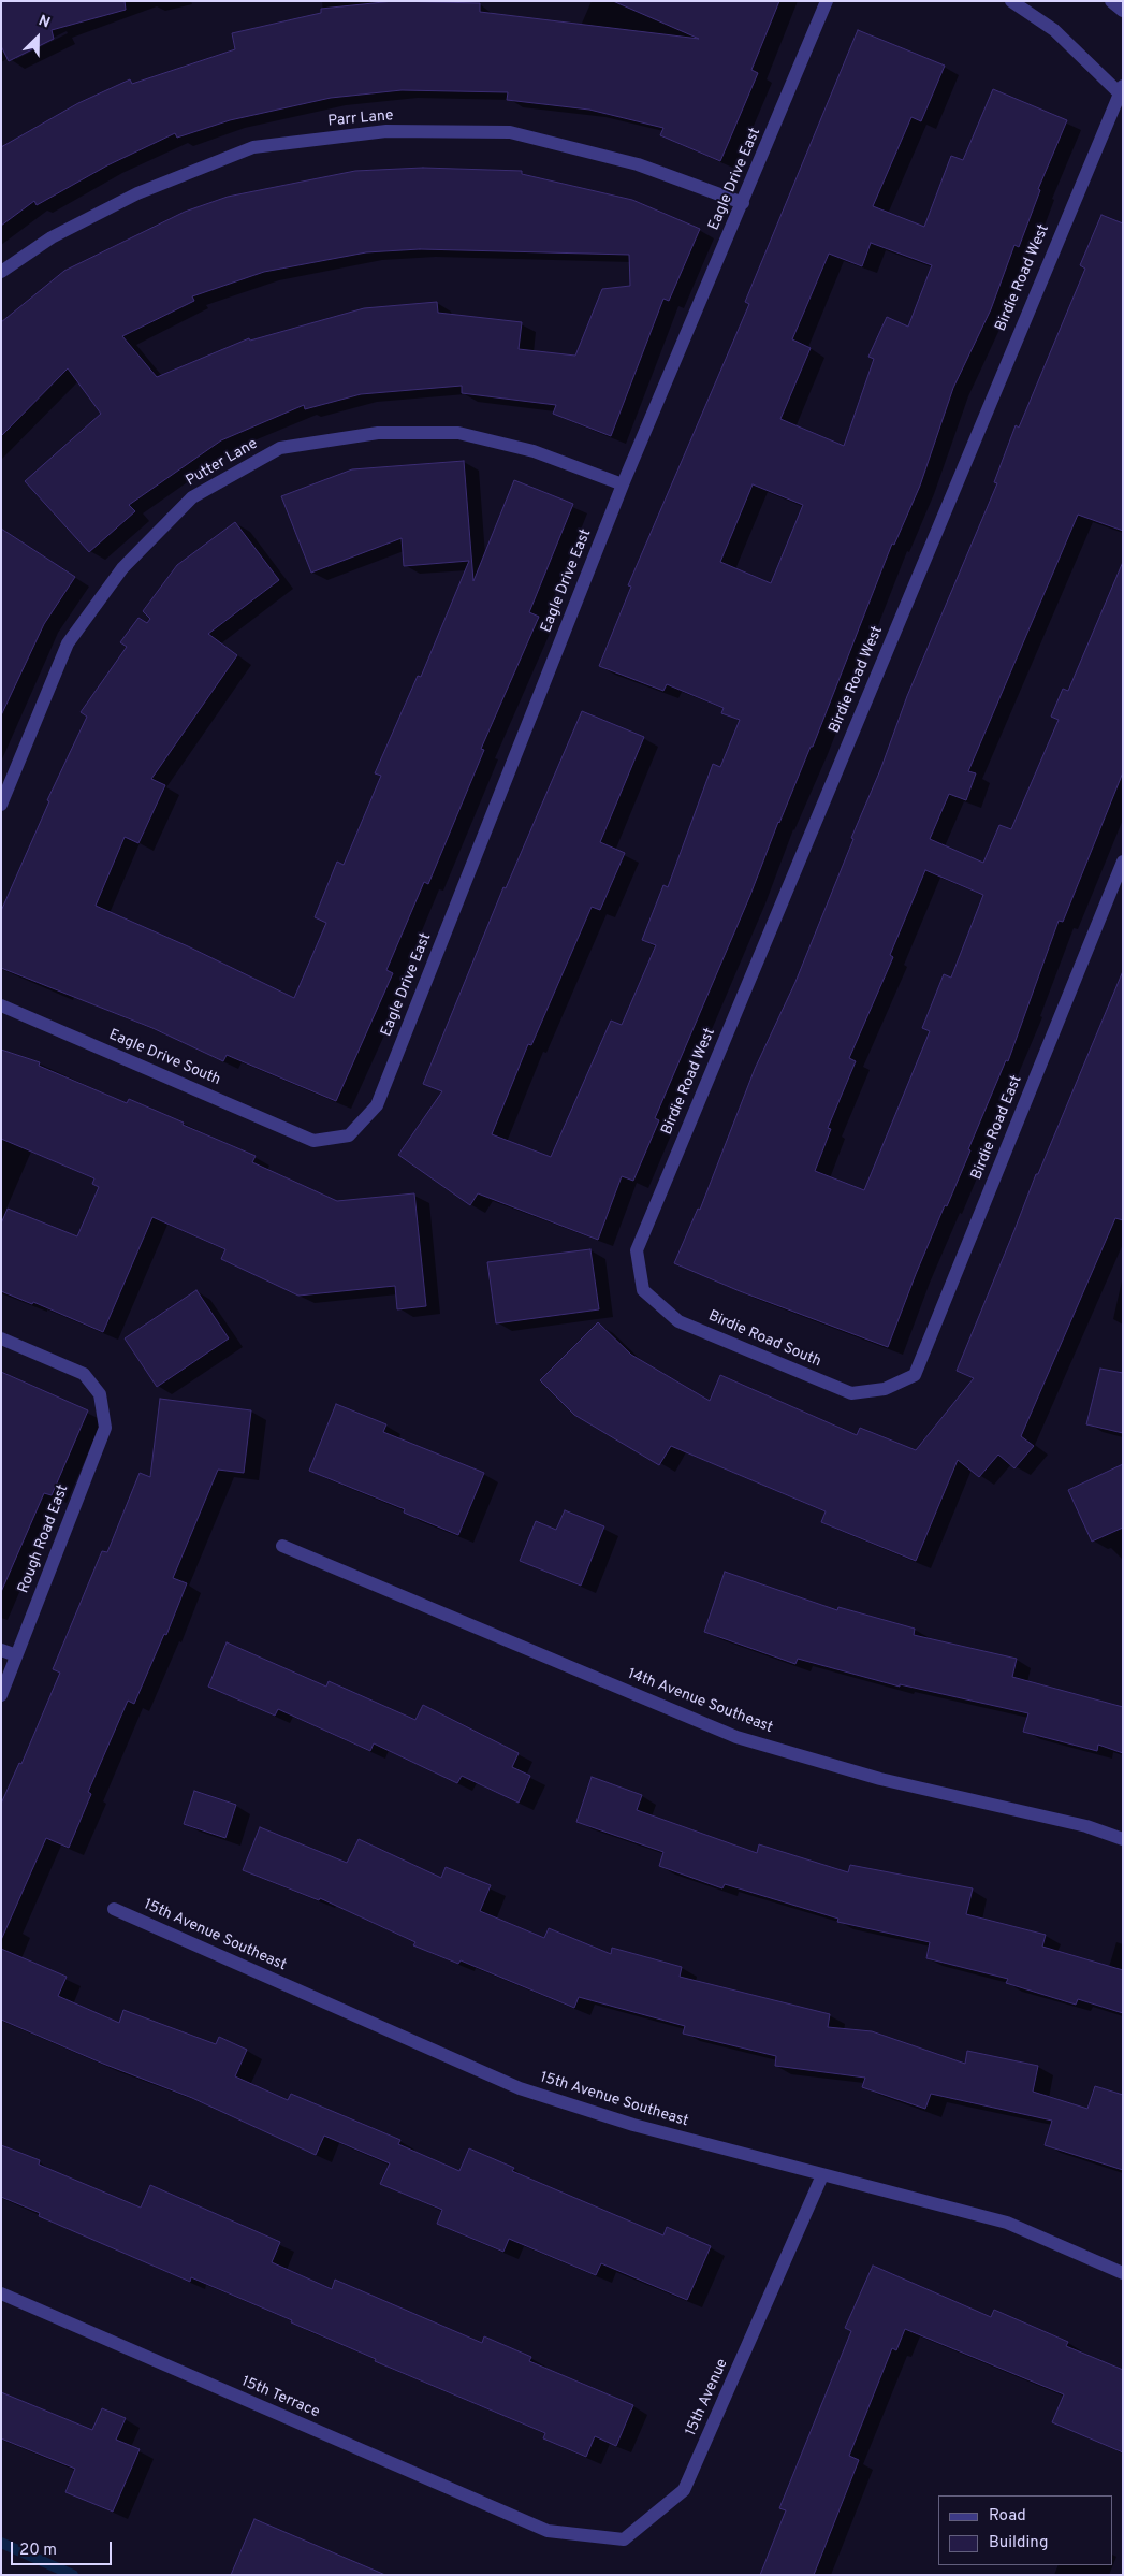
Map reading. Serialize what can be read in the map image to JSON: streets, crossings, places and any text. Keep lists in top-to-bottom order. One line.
{"streets":{"street":["Parr Lane","Eagle Drive East","Birdie Road West","Putter Lane","Eagle Drive South","Birdie Road East","Birdie Road South","Rough Road East","14th Avenue Southeast","15th Avenue Southeast","15th Terrace","15th Avenue"]},"crossings":[["Parr Lane","Eagle Drive East"],["Eagle Drive East","Putter Lane"],["Eagle Drive East","Eagle Drive South"],["Birdie Road West","Birdie Road South"],["Birdie Road East","Birdie Road South"],["15th Avenue Southeast","15th Avenue"],["15th Terrace","15th Avenue"]],"legend":["Road","Building"],"scale_bar":"20 m","north":"top right"}
